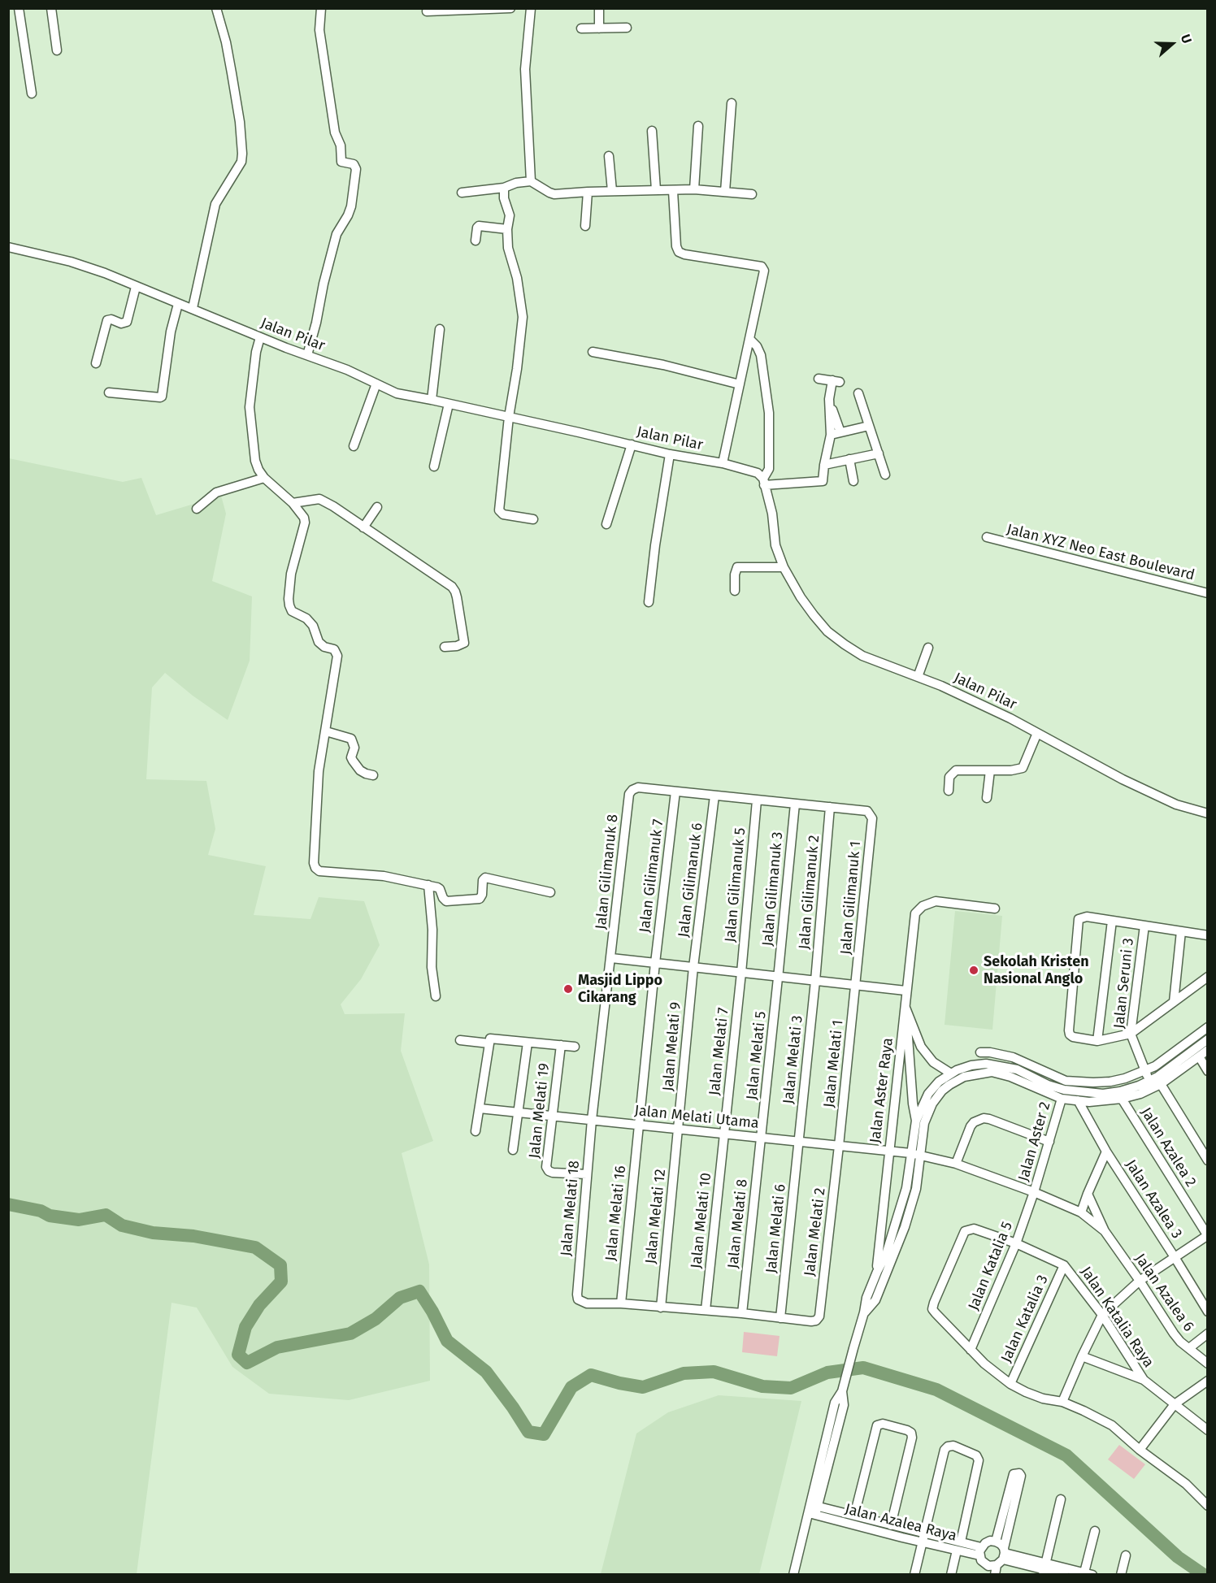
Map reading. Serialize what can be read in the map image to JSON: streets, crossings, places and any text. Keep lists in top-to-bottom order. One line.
{"streets":{"street":["Jalan Pilar","Jalan XYZ Neo East Boulevard","Jalan Gilimanuk 8","Jalan Gilimanuk 7","Jalan Gilimanuk 6","Jalan Gilimanuk 5","Jalan Gilimanuk 3","Jalan Gilimanuk 2","Jalan Gilimanuk 1","Jalan Seruni 3","Jalan Melati 9","Jalan Melati 7","Jalan Melati 5","Jalan Melati 3","Jalan Melati 1","Jalan Aster Raya","Jalan Melati 19","Jalan Melati Utama","Jalan Aster 2","Jalan Azalea 2","Jalan Azalea 3","Jalan Melati 18","Jalan Melati 16","Jalan Melati 12","Jalan Melati 10","Jalan Melati 8","Jalan Melati 6","Jalan Melati 2","Jalan Katalia 5","Jalan Azalea 6","Jalan Katalia Raya","Jalan Katalia 3","Jalan Azalea Raya"]},"crossings":[["Jalan Gilimanuk 8","Jalan Gilimanuk 7"],["Jalan Gilimanuk 8","Jalan Melati Utama"],["Jalan Gilimanuk 8","Jalan Melati 18"],["Jalan Gilimanuk 7","Jalan Melati Utama"],["Jalan Gilimanuk 7","Jalan Melati 16"],["Jalan Gilimanuk 6","Jalan Melati 9"],["Jalan Gilimanuk 5","Jalan Melati 7"],["Jalan Gilimanuk 3","Jalan Melati 5"],["Jalan Gilimanuk 2","Jalan Gilimanuk 1"],["Jalan Gilimanuk 2","Jalan Melati 3"],["Jalan Gilimanuk 1","Jalan Melati 1"],["Jalan Melati 9","Jalan Melati Utama"],["Jalan Melati 9","Jalan Melati 12"],["Jalan Melati 7","Jalan Melati Utama"],["Jalan Melati 7","Jalan Melati 10"],["Jalan Melati 5","Jalan Melati Utama"],["Jalan Melati 5","Jalan Melati 8"],["Jalan Melati 3","Jalan Melati Utama"],["Jalan Melati 3","Jalan Melati 6"],["Jalan Melati 1","Jalan Melati Utama"],["Jalan Melati 1","Jalan Melati 2"],["Jalan Aster Raya","Jalan Melati Utama"],["Jalan Melati 19","Jalan Melati Utama"],["Jalan Melati 19","Jalan Melati 18"],["Jalan Melati Utama","Jalan Melati 18"],["Jalan Melati Utama","Jalan Melati 16"],["Jalan Melati Utama","Jalan Melati 12"],["Jalan Melati Utama","Jalan Melati 10"],["Jalan Melati Utama","Jalan Melati 8"],["Jalan Melati Utama","Jalan Melati 6"],["Jalan Melati Utama","Jalan Melati 2"],["Jalan Melati Utama","Jalan Azalea 6"],["Jalan Aster 2","Jalan Katalia 5"],["Jalan Aster 2","Jalan Azalea 6"],["Jalan Melati 18","Jalan Melati 16"],["Jalan Melati 6","Jalan Melati 2"],["Jalan Katalia 5","Jalan Azalea 6"],["Jalan Katalia 5","Jalan Katalia Raya"],["Jalan Katalia Raya","Jalan Katalia 3"]],"places":["Sekolah Kristen Nasional Anglo","Masjid Lippo Cikarang"],"north":"right"}
